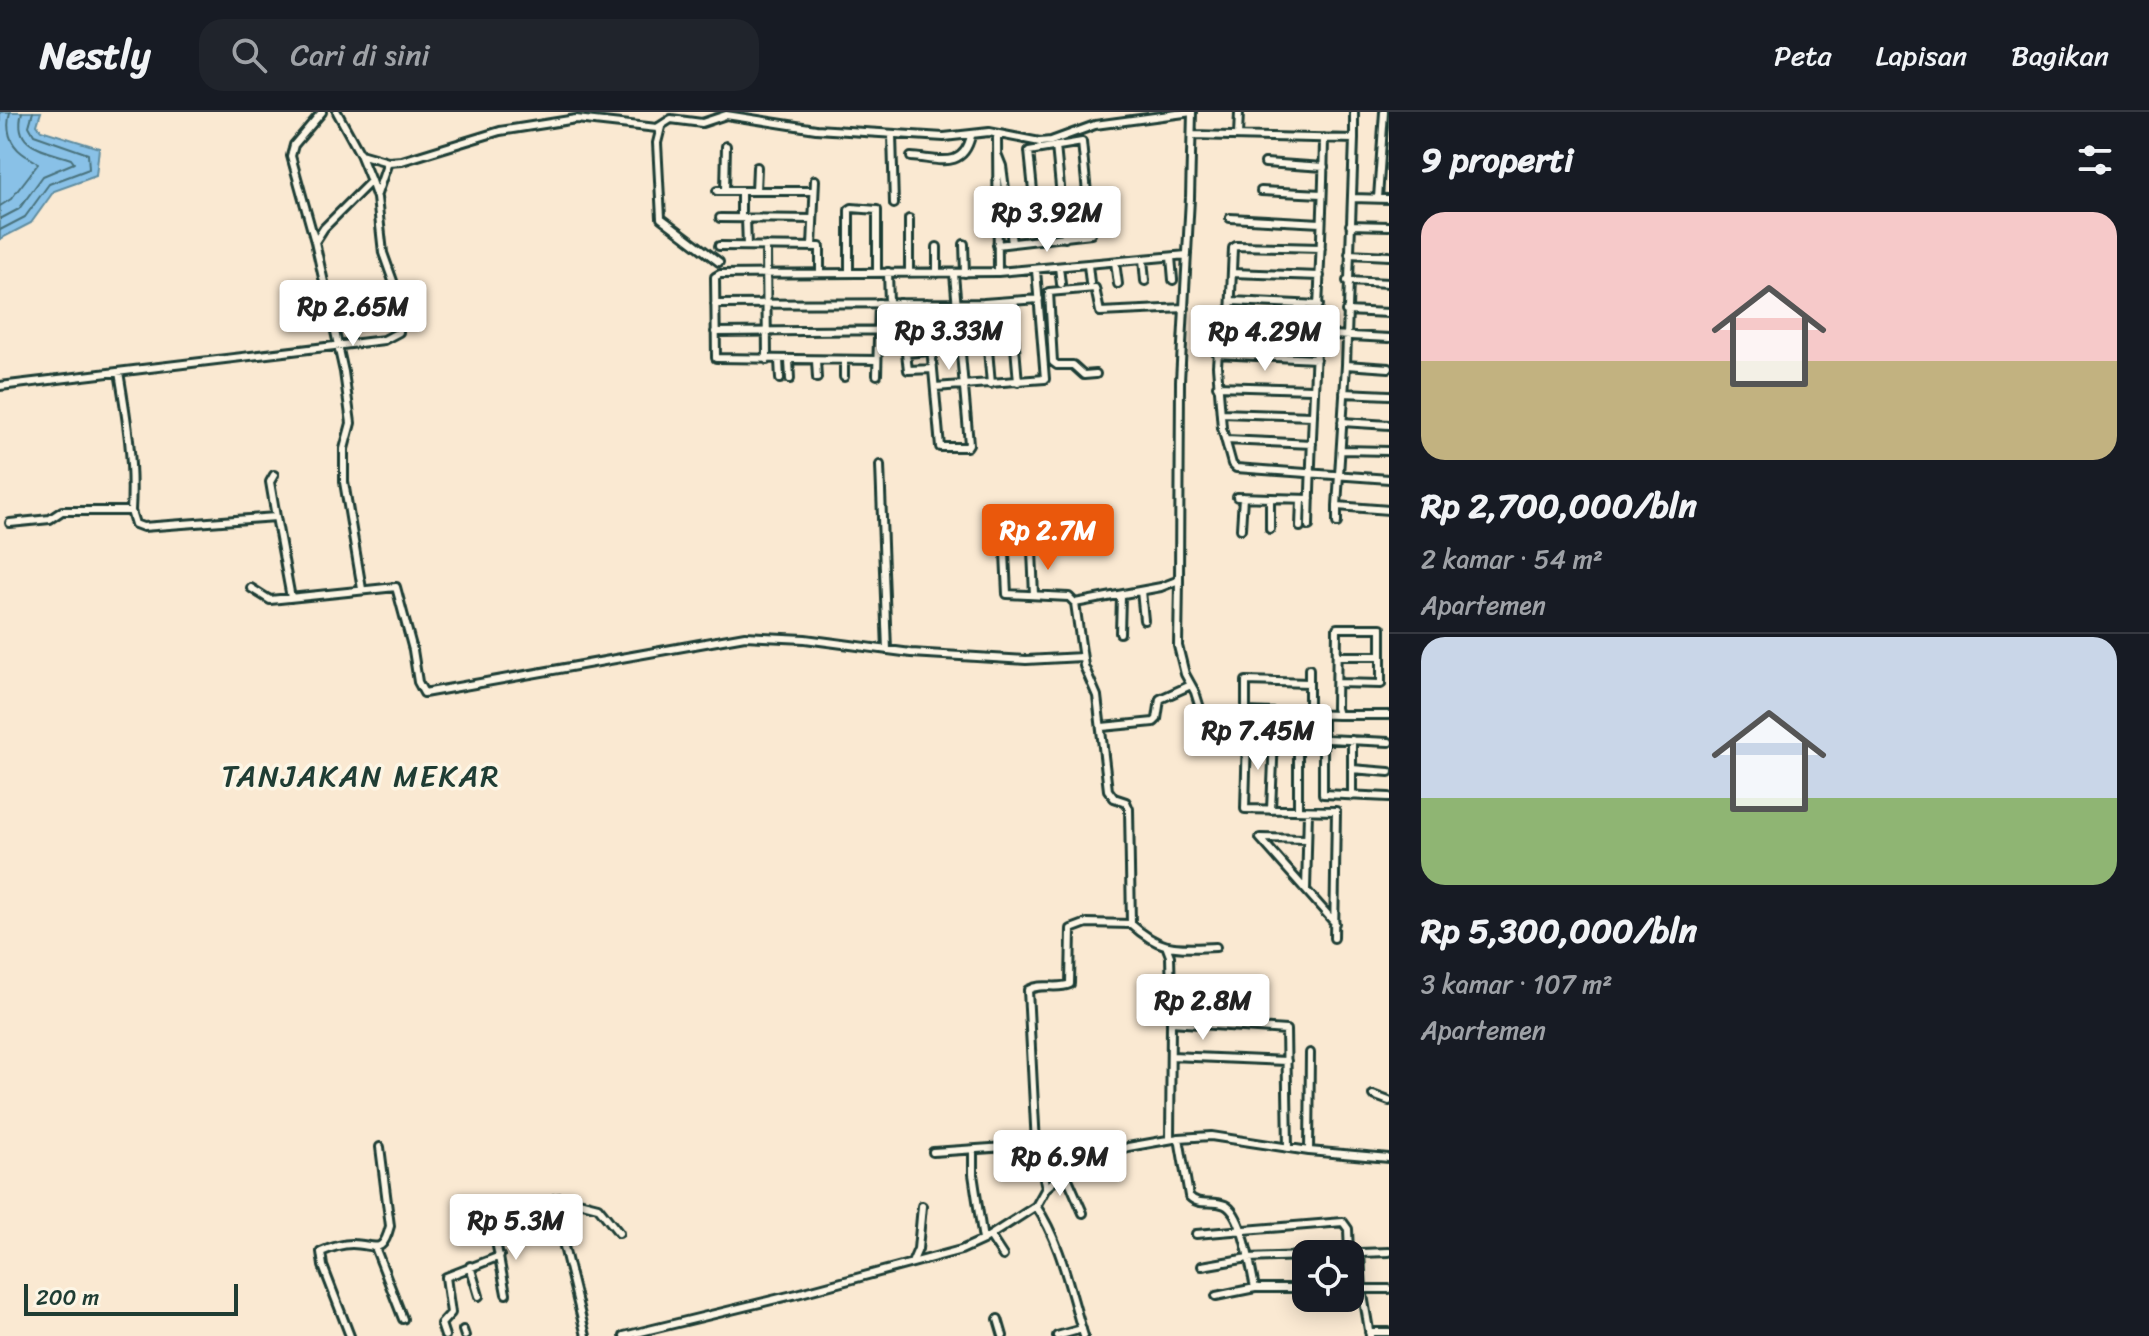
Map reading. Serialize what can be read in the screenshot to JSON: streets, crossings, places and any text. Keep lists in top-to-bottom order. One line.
{"districts":["TANJAKAN MEKAR"],"scale_bar":"200 m","page":{"header":"Nestly","search":"Cari di sini","nav":["Peta","Lapisan","Bagikan"],"heading":"9 properti","price":["Rp 3.92M","Rp 2.65M","Rp 3.33M","Rp 4.29M","Rp 2.7M","Rp 7.45M","Rp 2.8M","Rp 6.9M","Rp 5.3M"],"list":[{"name":"Rp 2,700,000/bln","note":"2 kamar · 54 m² · Apartemen"},{"name":"Rp 5,300,000/bln","note":"3 kamar · 107 m² · Apartemen"}],"scale":"200 m"}}
